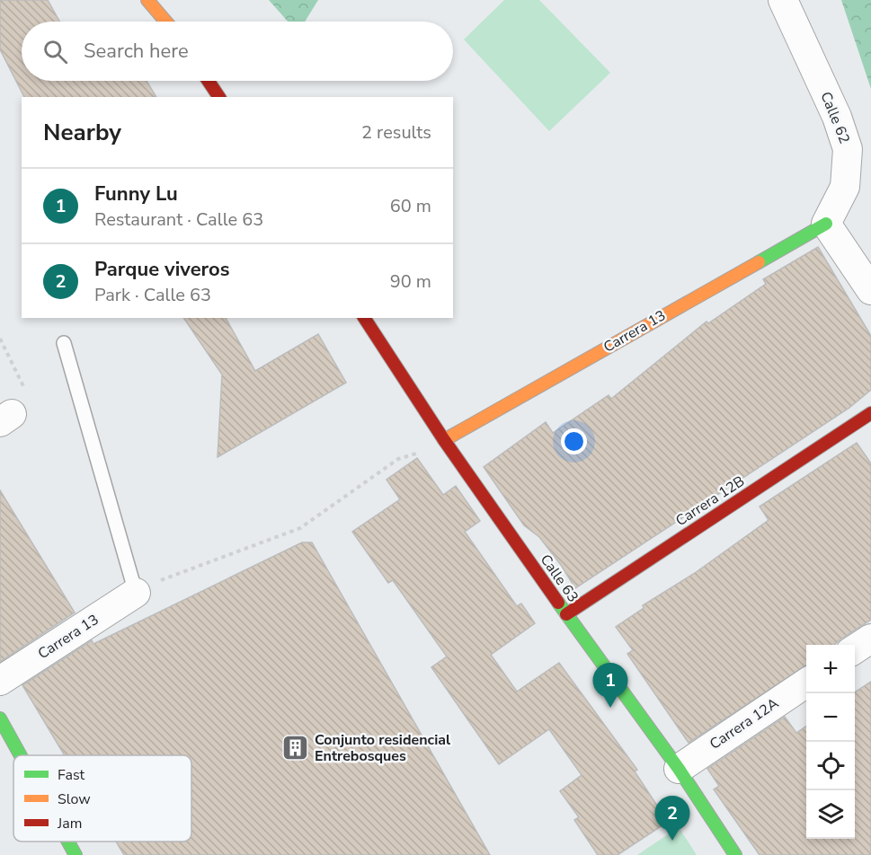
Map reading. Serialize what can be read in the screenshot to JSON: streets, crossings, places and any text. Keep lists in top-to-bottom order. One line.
{"streets":{"street":["Calle 62","Carrera 13","Carrera 12B","Calle 63","Carrera 12A"]},"crossings":[["Calle 62","Carrera 13"],["Carrera 13","Calle 63"],["Carrera 12B","Calle 63"],["Calle 63","Carrera 12A"]],"places":{"building":["Conjunto residencial Entrebosques"]},"legend":["Fast","Slow","Jam"],"page":{"search":"Search here","heading":["Nearby","2 results"],"list":[{"mark":"1","name":"Funny Lu","note":"Restaurant · Calle 63","value":"60 m"},{"mark":"2","name":"Parque viveros","note":"Park · Calle 63","value":"90 m"}],"map_buttons":["+","−"],"pins":["1","2"]}}
